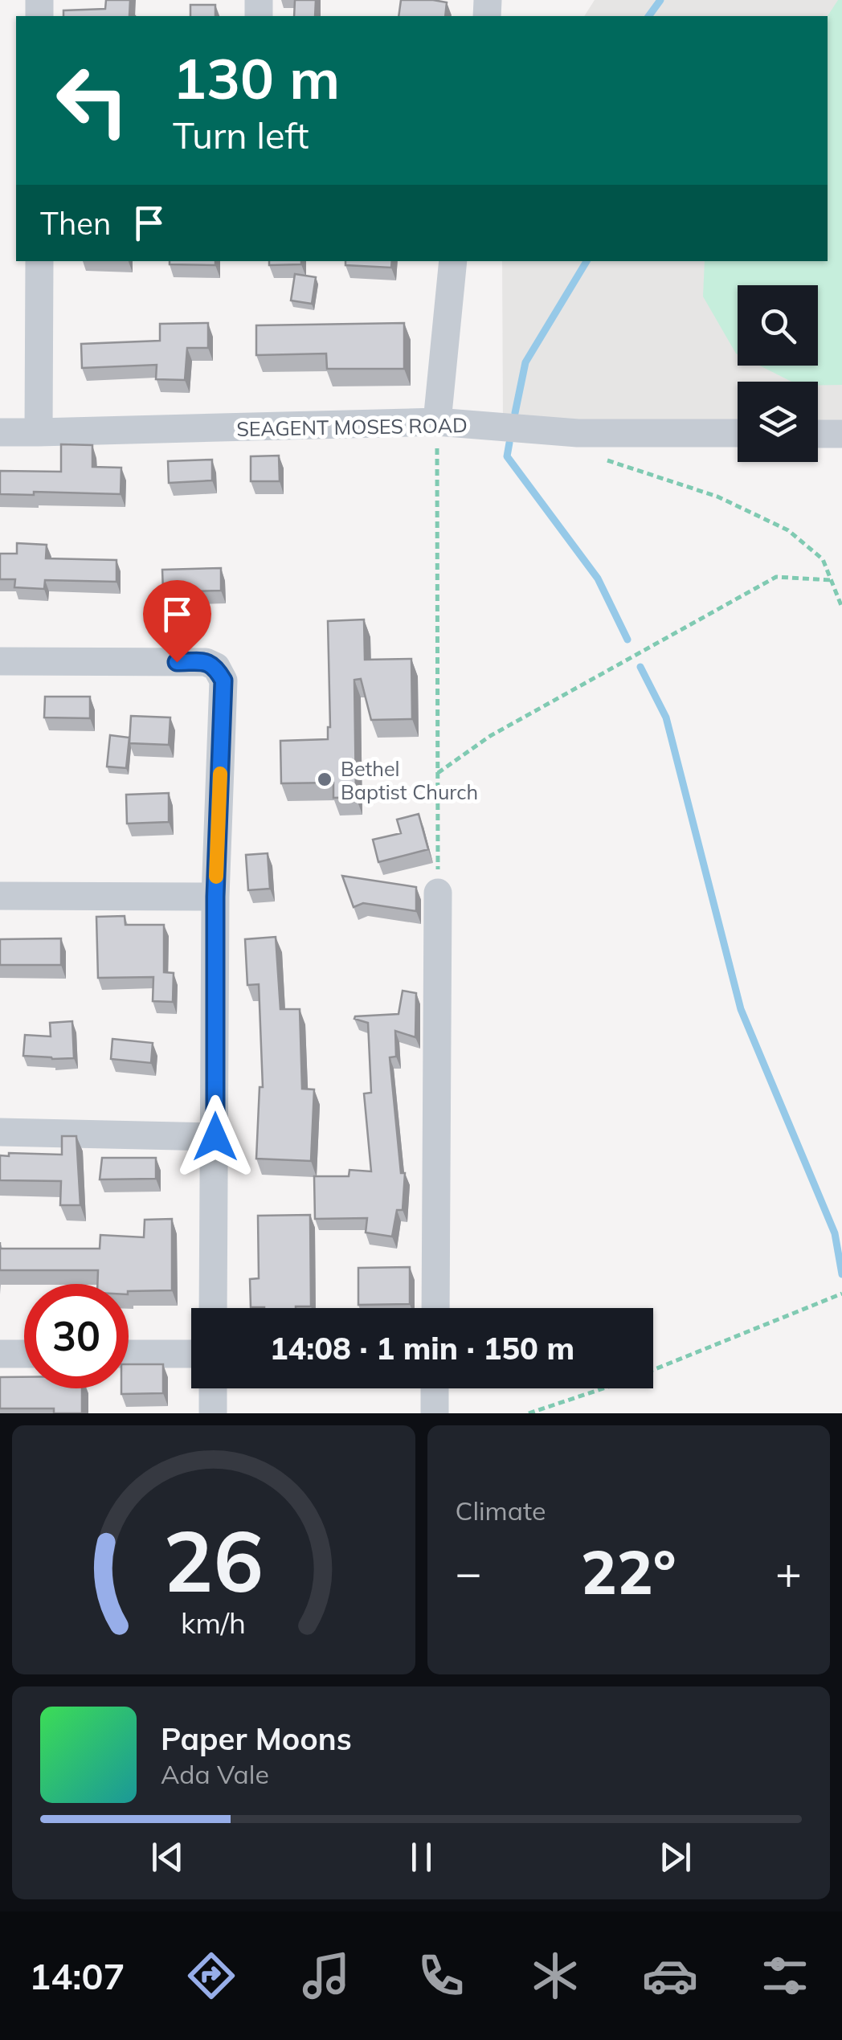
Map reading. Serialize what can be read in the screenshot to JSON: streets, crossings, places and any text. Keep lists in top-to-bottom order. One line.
{"streets":{"street":["SEAGENT MOSES ROAD"]},"places":["Bethel Baptist Church"],"page":{"turn":["130 m","Turn left"],"then":"Then","limit":"30","trip":"14:08 · 1 min · 150 m","tile":"Climate","heat":["−","22°","+"],"song":["Paper Moons","Ada Vale"],"tabs":"14:07","gauge":["26","km/h"]}}
